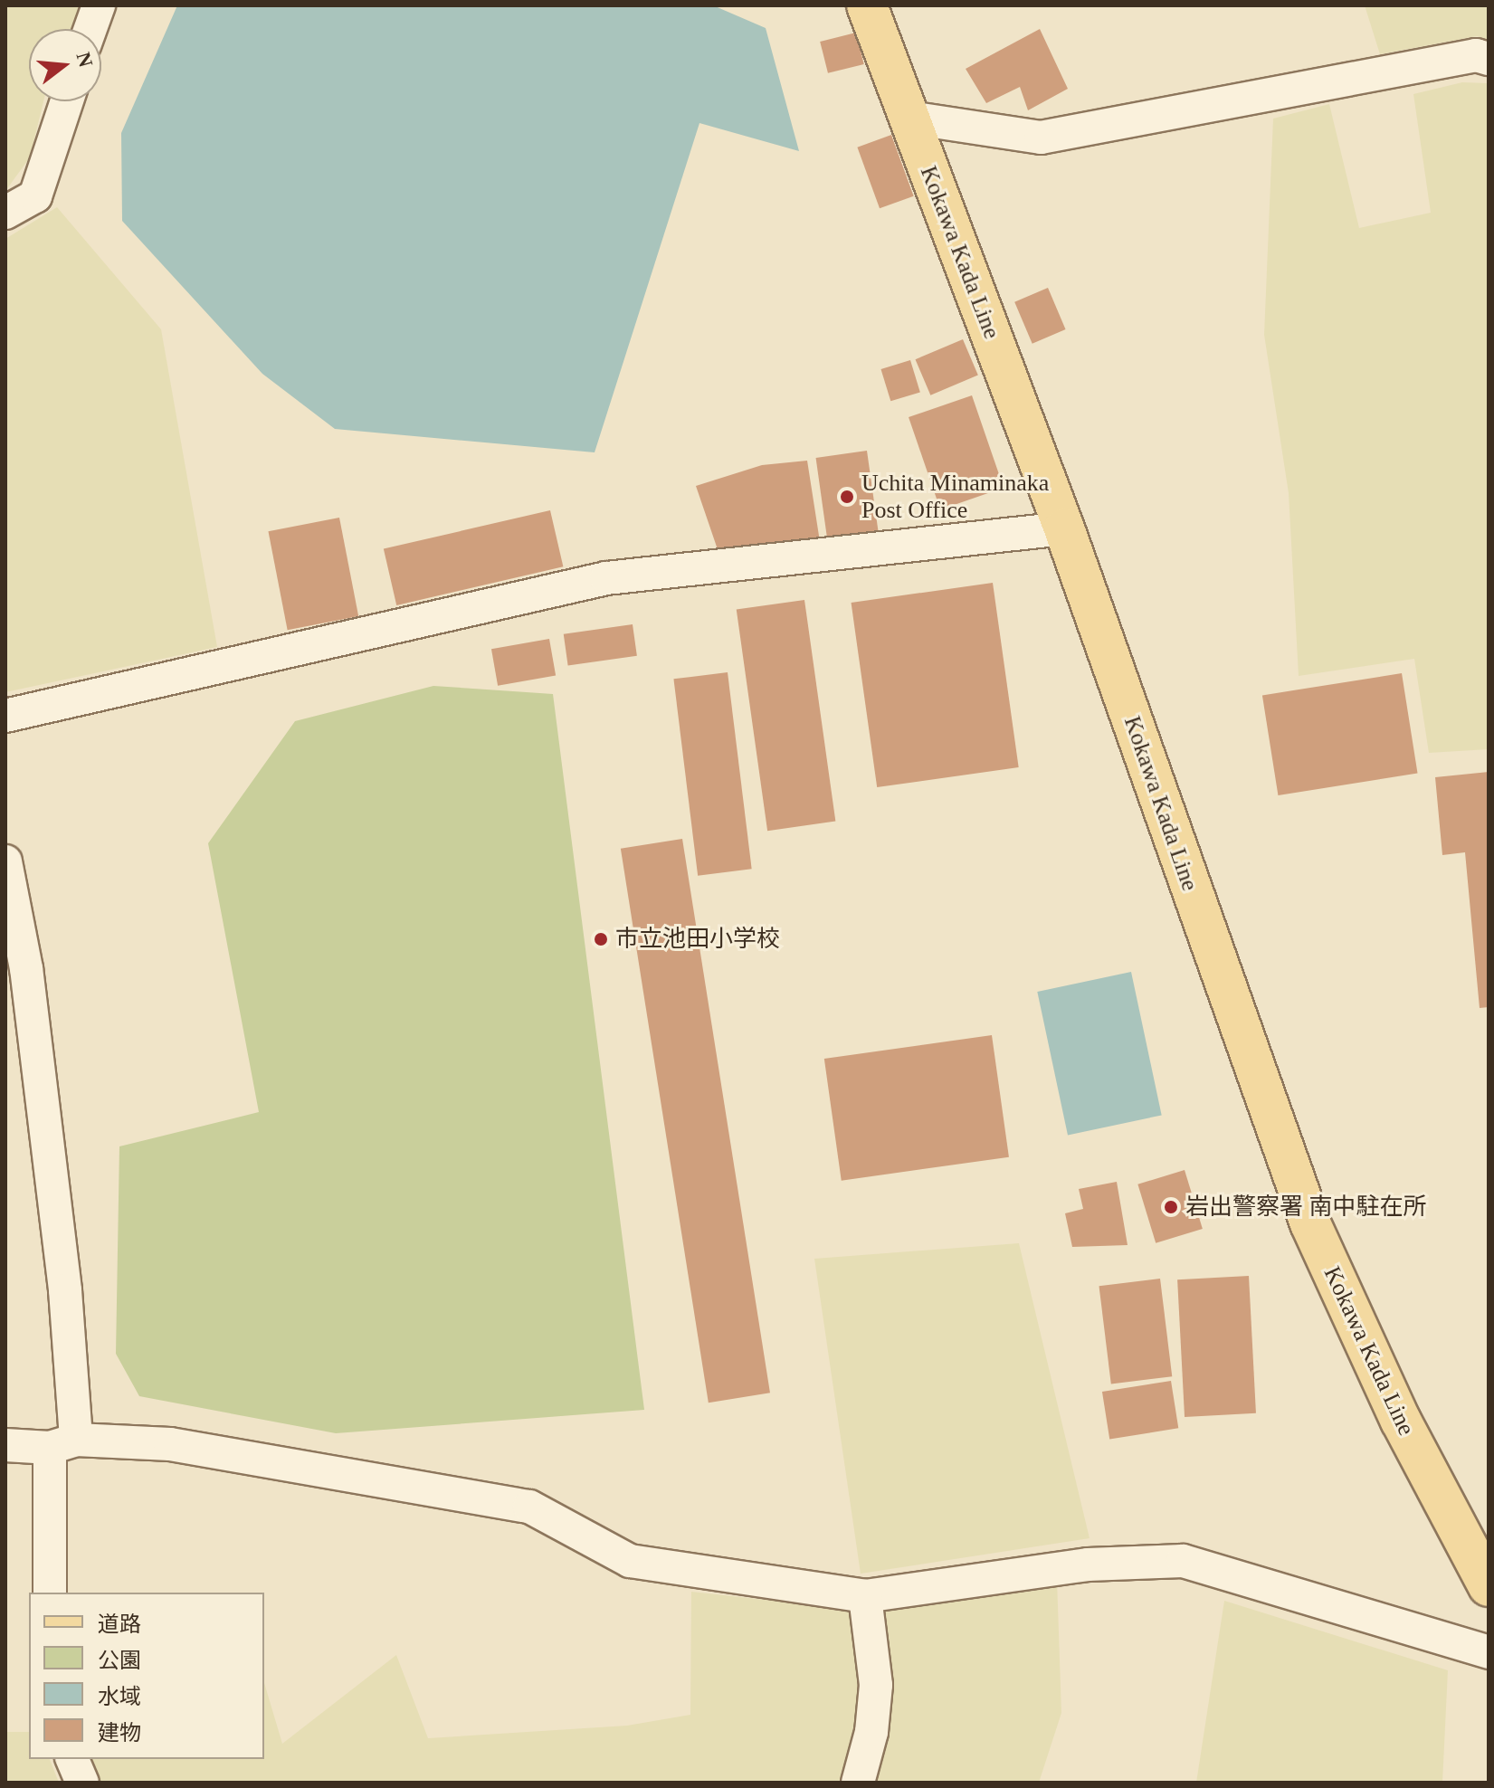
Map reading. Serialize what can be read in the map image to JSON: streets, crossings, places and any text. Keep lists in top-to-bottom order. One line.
{"streets":{"main road":["Kokawa Kada Line"]},"places":["Uchita Minaminaka Post Office","市立池田小学校","岩出警察署 南中駐在所"],"legend":["道路","公園","水域","建物"],"north":"right"}
